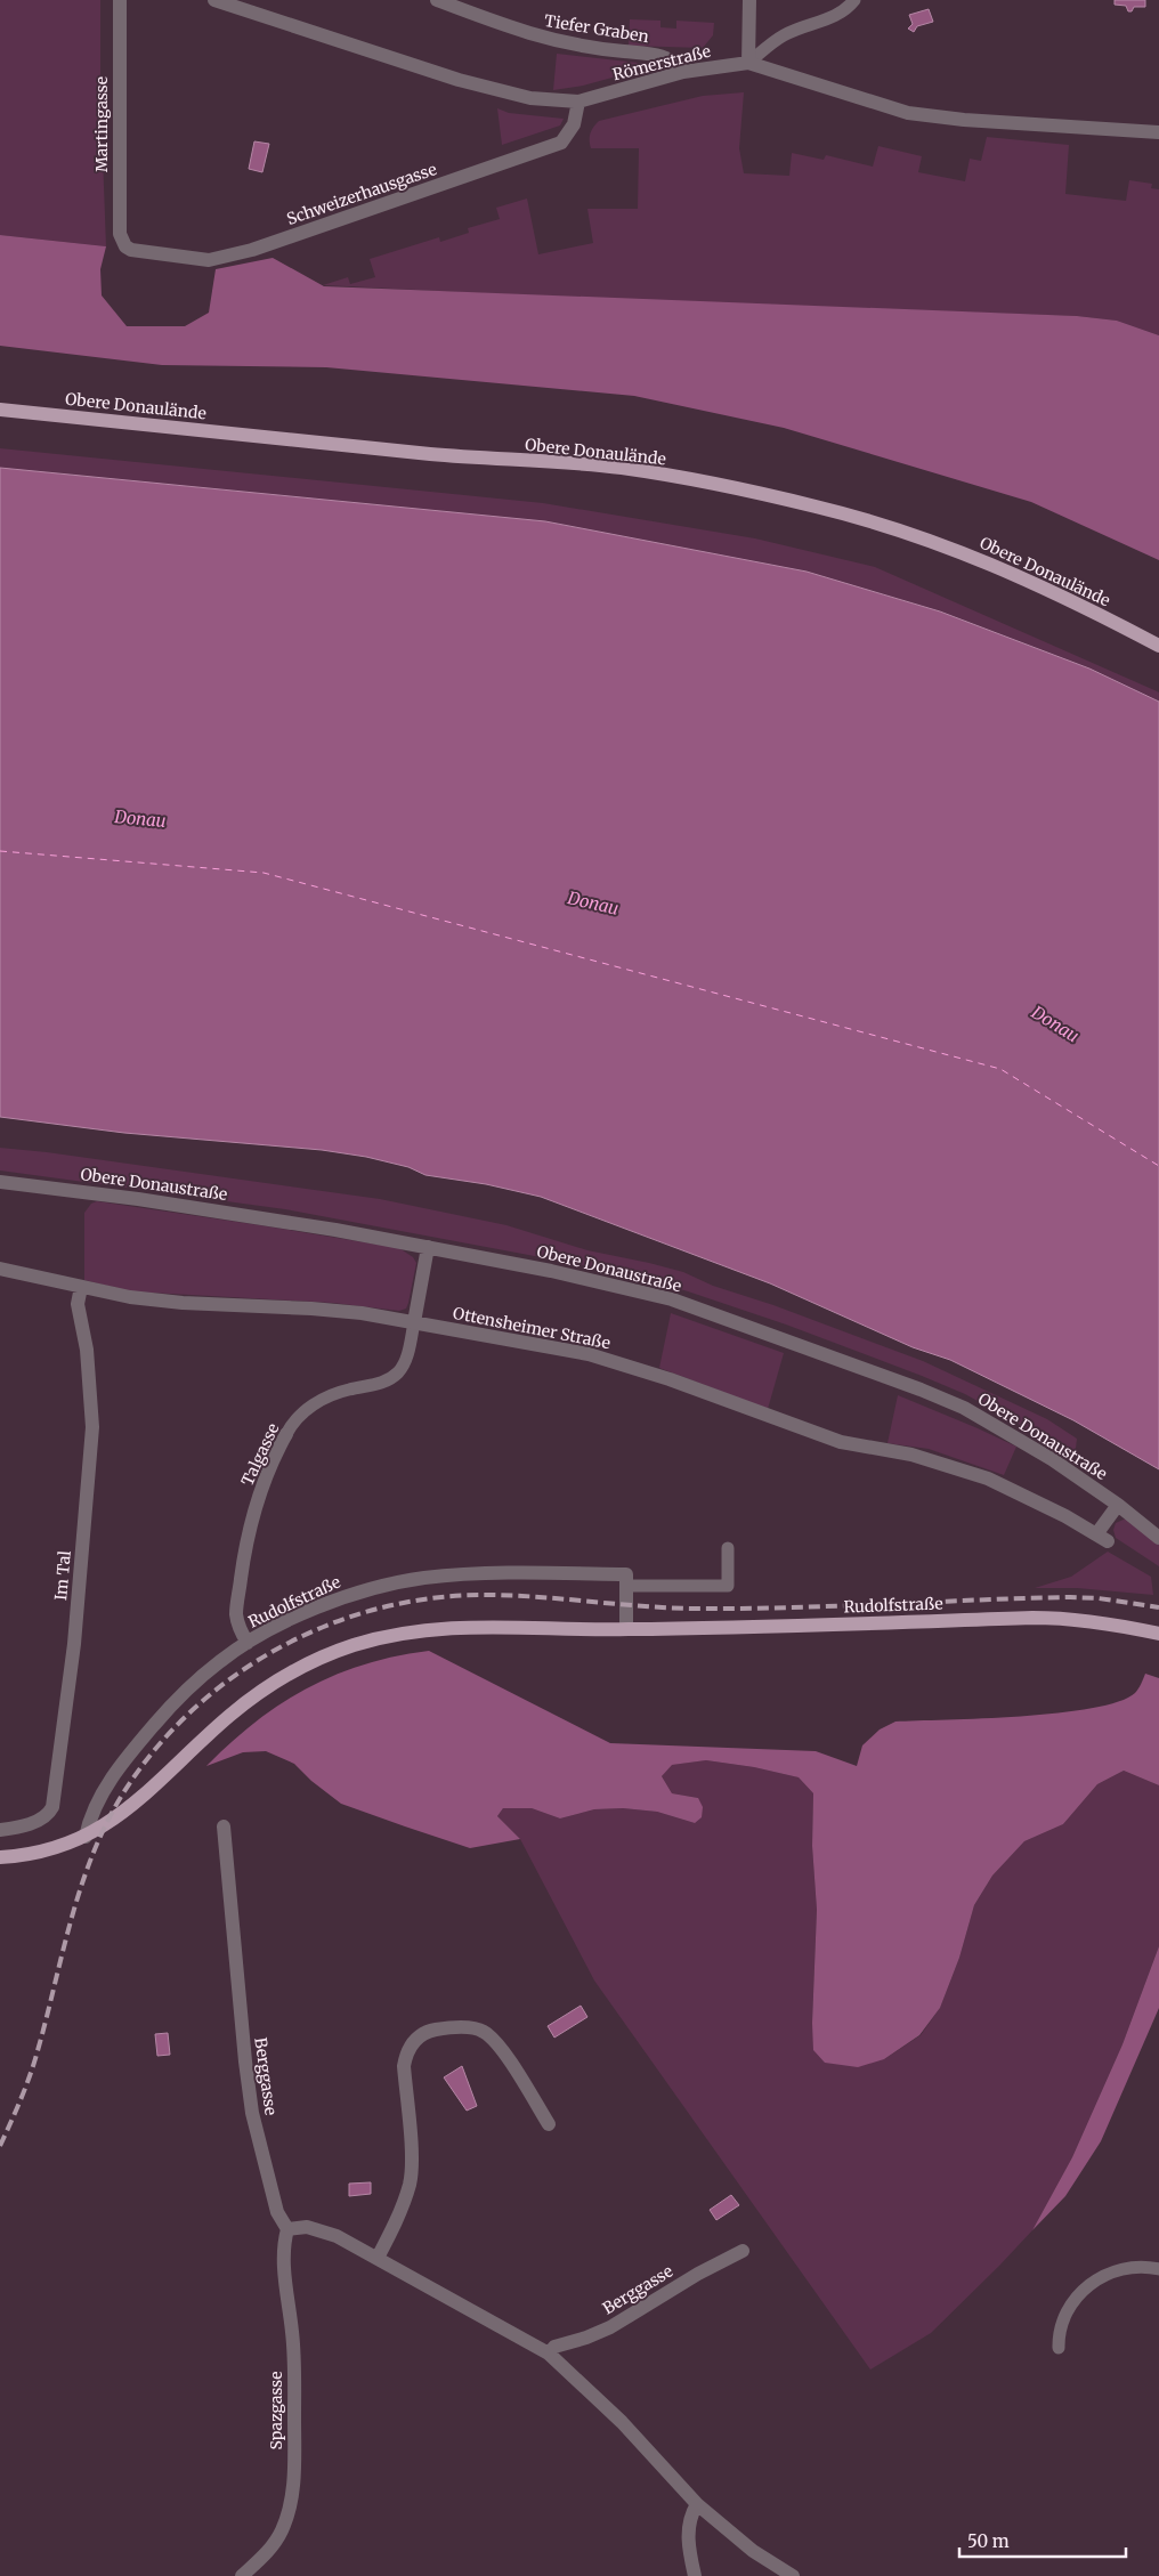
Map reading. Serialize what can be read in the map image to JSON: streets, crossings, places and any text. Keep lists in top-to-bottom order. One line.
{"streets":{"main road":["Obere Donaulände","Rudolfstraße"],"street":["Tiefer Graben","Römerstraße","Martingasse","Schweizerhausgasse","Obere Donaustraße","Ottensheimer Straße","Talgasse","Im Tal","Berggasse","Spazgasse"]},"crossings":[["Tiefer Graben","Römerstraße"],["Römerstraße","Schweizerhausgasse"],["Martingasse","Schweizerhausgasse"],["Obere Donaustraße","Ottensheimer Straße"],["Obere Donaustraße","Talgasse"],["Ottensheimer Straße","Talgasse"],["Ottensheimer Straße","Im Tal"],["Talgasse","Rudolfstraße"],["Berggasse","Spazgasse"]],"water":["Donau"],"scale_bar":"50 m"}
